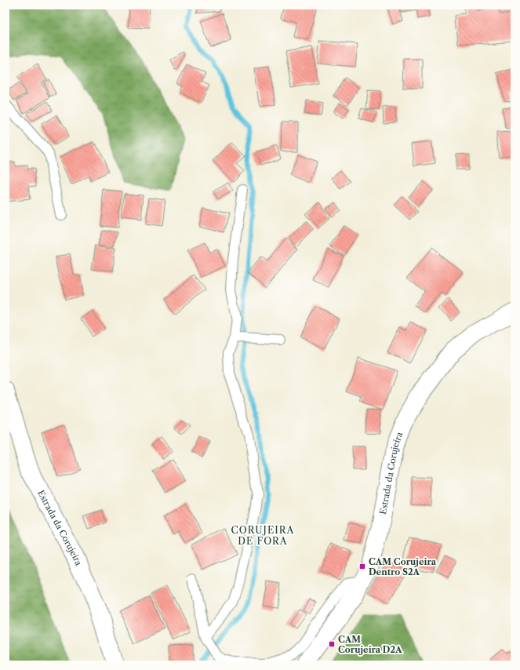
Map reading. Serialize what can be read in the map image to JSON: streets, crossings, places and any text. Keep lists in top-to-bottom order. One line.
{"streets":{"street":["Estrada da Corujeira"]},"districts":["CORUJEIRA DE FORA"],"places":{"transit":["CAM Corujeira Dentro S2A","CAM Corujeira D2A"]}}
